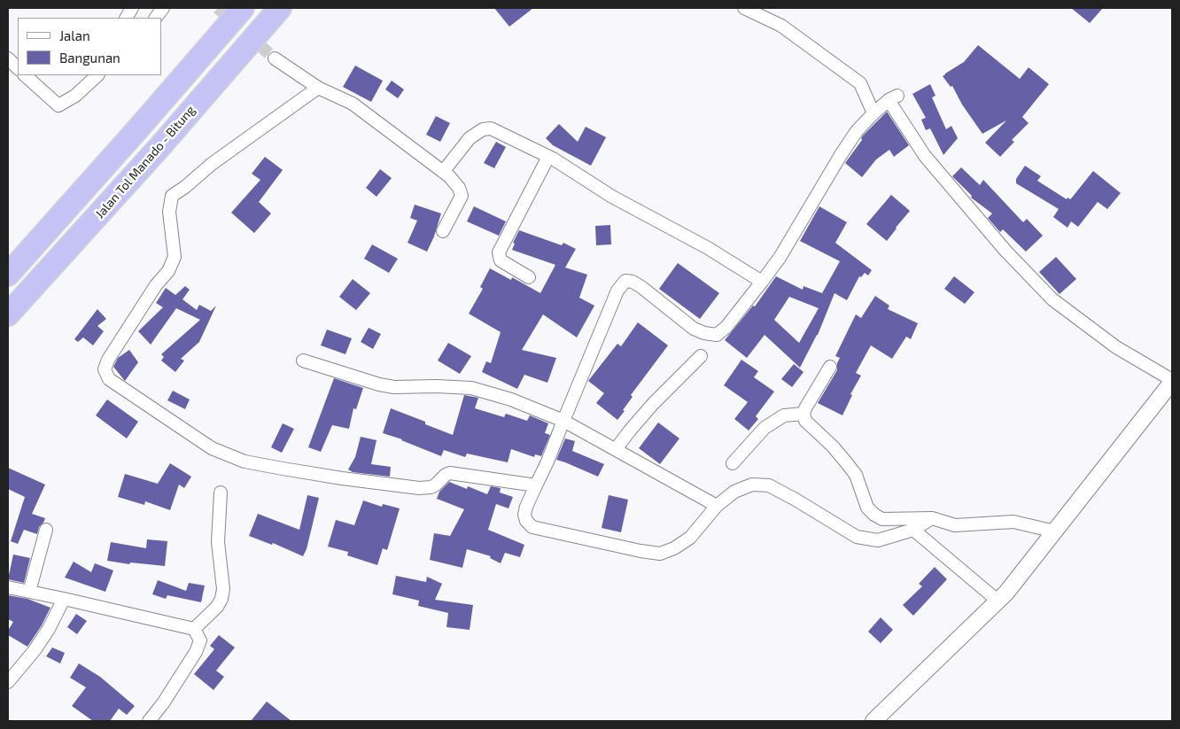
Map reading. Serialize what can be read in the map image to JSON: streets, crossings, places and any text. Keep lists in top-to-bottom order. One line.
{"streets":{"highway":["Jalan Tol Manado - Bitung"]},"legend":["Jalan","Bangunan"]}
